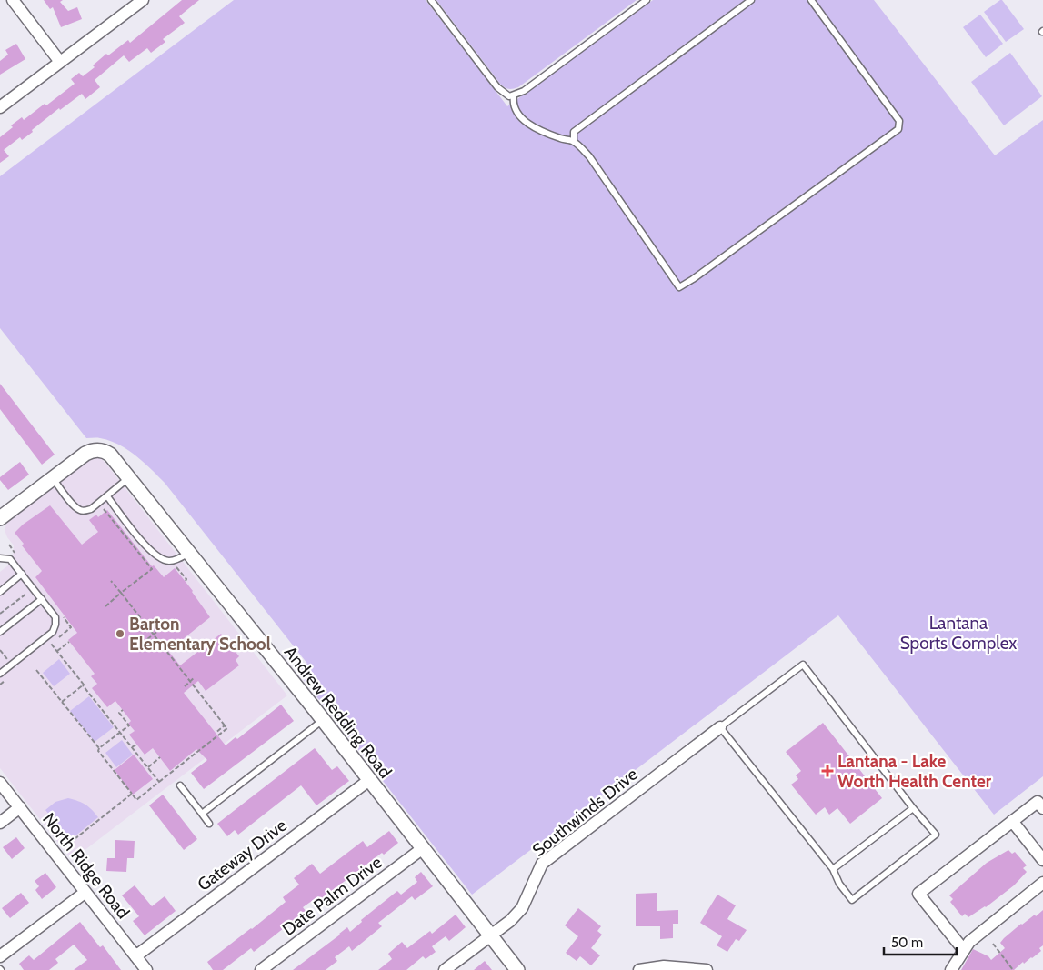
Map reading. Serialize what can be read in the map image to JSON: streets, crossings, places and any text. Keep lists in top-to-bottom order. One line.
{"streets":{"street":["Andrew Redding Road","Southwinds Drive","Gateway Drive","North Ridge Road","Date Palm Drive"]},"crossings":[["Andrew Redding Road","Southwinds Drive"],["Andrew Redding Road","Gateway Drive"],["Andrew Redding Road","Date Palm Drive"],["Gateway Drive","North Ridge Road"]],"parks":["Lantana Sports Complex"],"places":{"other":["Barton Elementary School"],"health":["Lantana - Lake Worth Health Center"]},"scale_bar":"50 m"}
